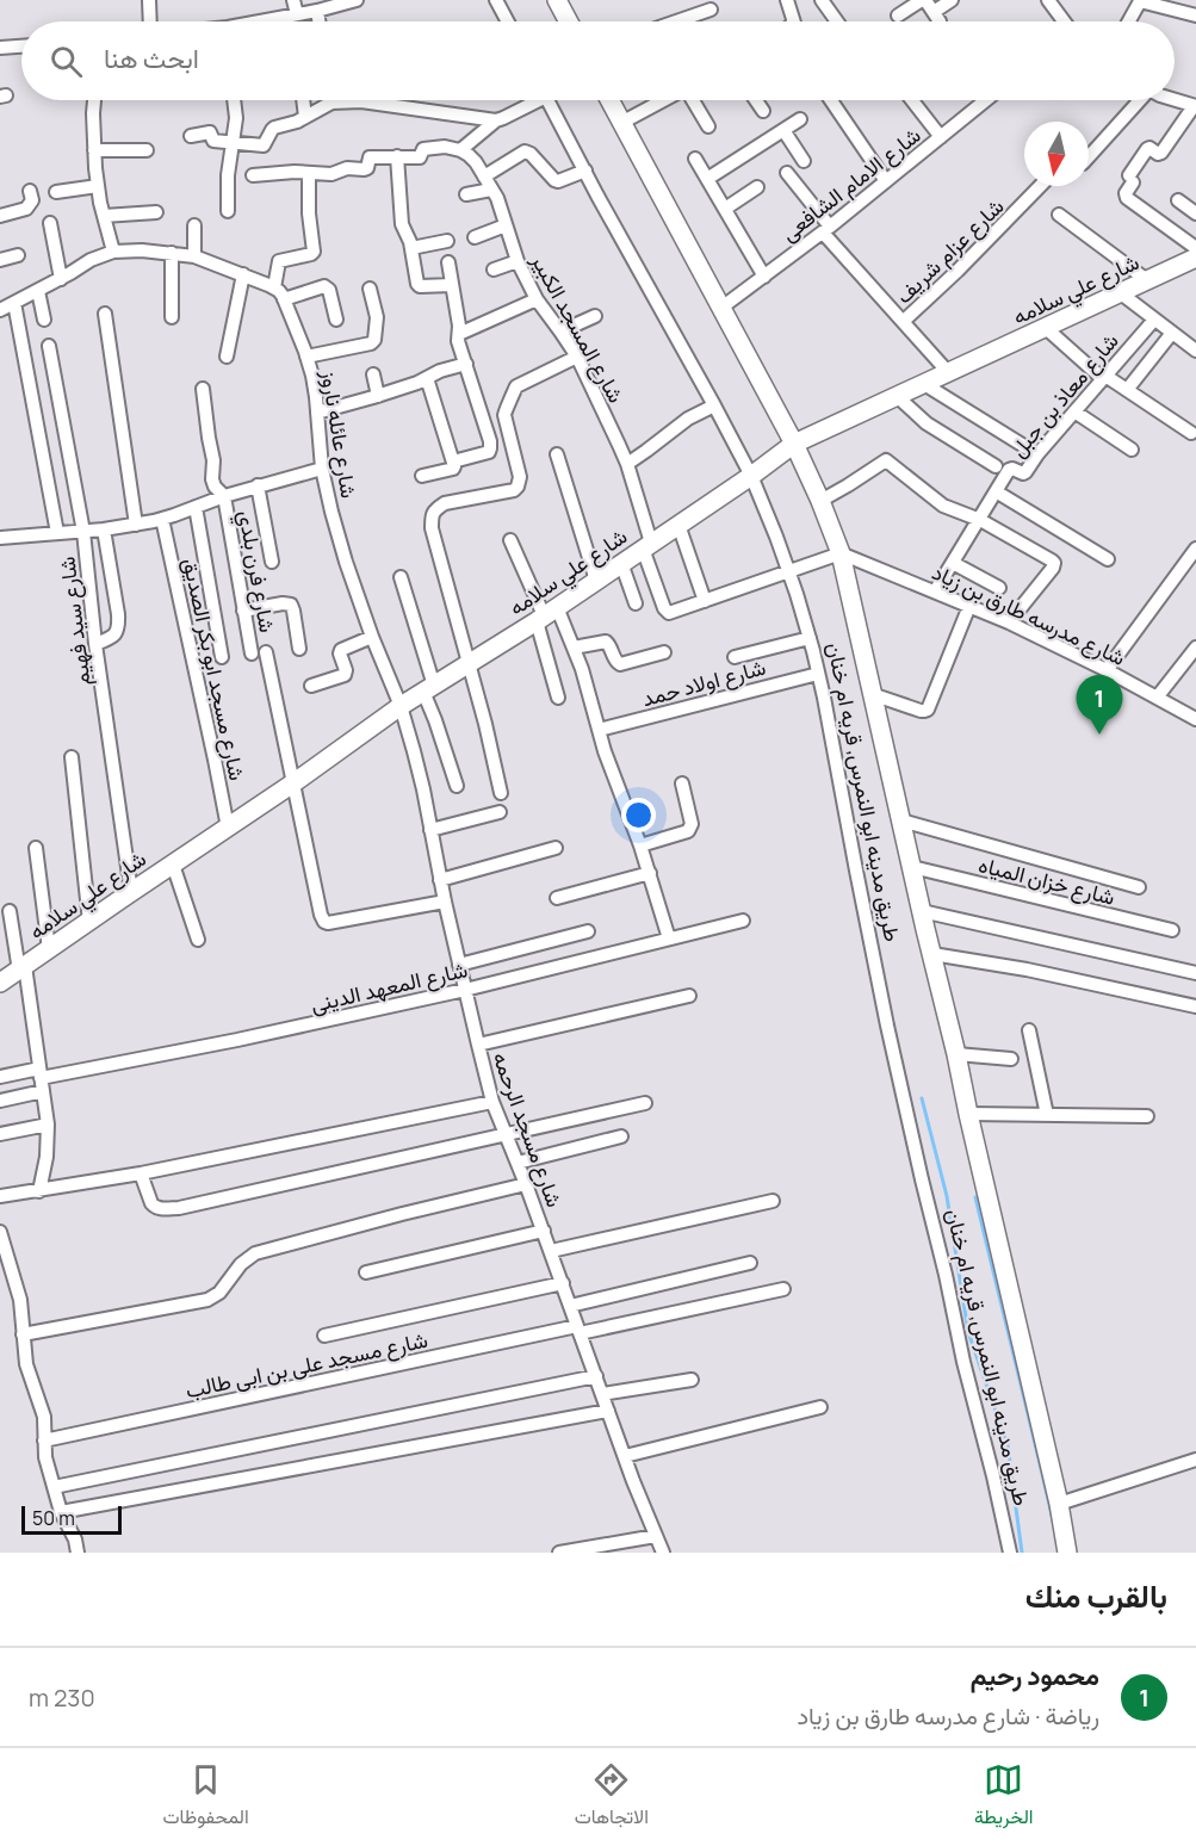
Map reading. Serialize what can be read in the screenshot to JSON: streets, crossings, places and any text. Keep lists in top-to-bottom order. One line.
{"streets":{"street":["شارع الامام الشافعى","شارع عزام شريف","شارع علي سلامه","شارع المسجد الكبير","شارع معاذ بن جبل","شارع عائله ناروز","شارع فرن بلدي","شارع مدرسه طارق بن زياد","شارع سيد فهيم","شارع مسجد ابو بكر الصديق","شارع اولاد حمد","طريق مدينه ابو النمرس, قريه ام خنان","شارع خزان المياه","شارع المعهد الدينى","شارع مسجد الرحمه","شارع مسجد على بن ابى طالب"]},"crossings":[["شارع الامام الشافعى","طريق مدينه ابو النمرس, قريه ام خنان"],["شارع علي سلامه","شارع المسجد الكبير"],["شارع علي سلامه","شارع عائله ناروز"],["شارع علي سلامه","شارع سيد فهيم"],["شارع علي سلامه","شارع مسجد ابو بكر الصديق"],["شارع علي سلامه","طريق مدينه ابو النمرس, قريه ام خنان"],["شارع علي سلامه","شارع مسجد الرحمه"],["شارع معاذ بن جبل","شارع مدرسه طارق بن زياد"],["شارع عائله ناروز","شارع مسجد الرحمه"],["شارع مدرسه طارق بن زياد","طريق مدينه ابو النمرس, قريه ام خنان"],["شارع اولاد حمد","طريق مدينه ابو النمرس, قريه ام خنان"],["طريق مدينه ابو النمرس, قريه ام خنان","شارع خزان المياه"],["شارع المعهد الدينى","شارع مسجد الرحمه"],["شارع مسجد الرحمه","شارع مسجد على بن ابى طالب"]],"scale_bar":"50 m","north":"bottom","page":{"search":"ابحث هنا","pins":"1","scale":"50 m","heading":"بالقرب منك","list":[{"mark":"1","name":"محمود رحيم","note":"رياضة · شارع مدرسه طارق بن زياد","value":"230 m"}],"nav":["الخريطة","الاتجاهات","المحفوظات"]}}
